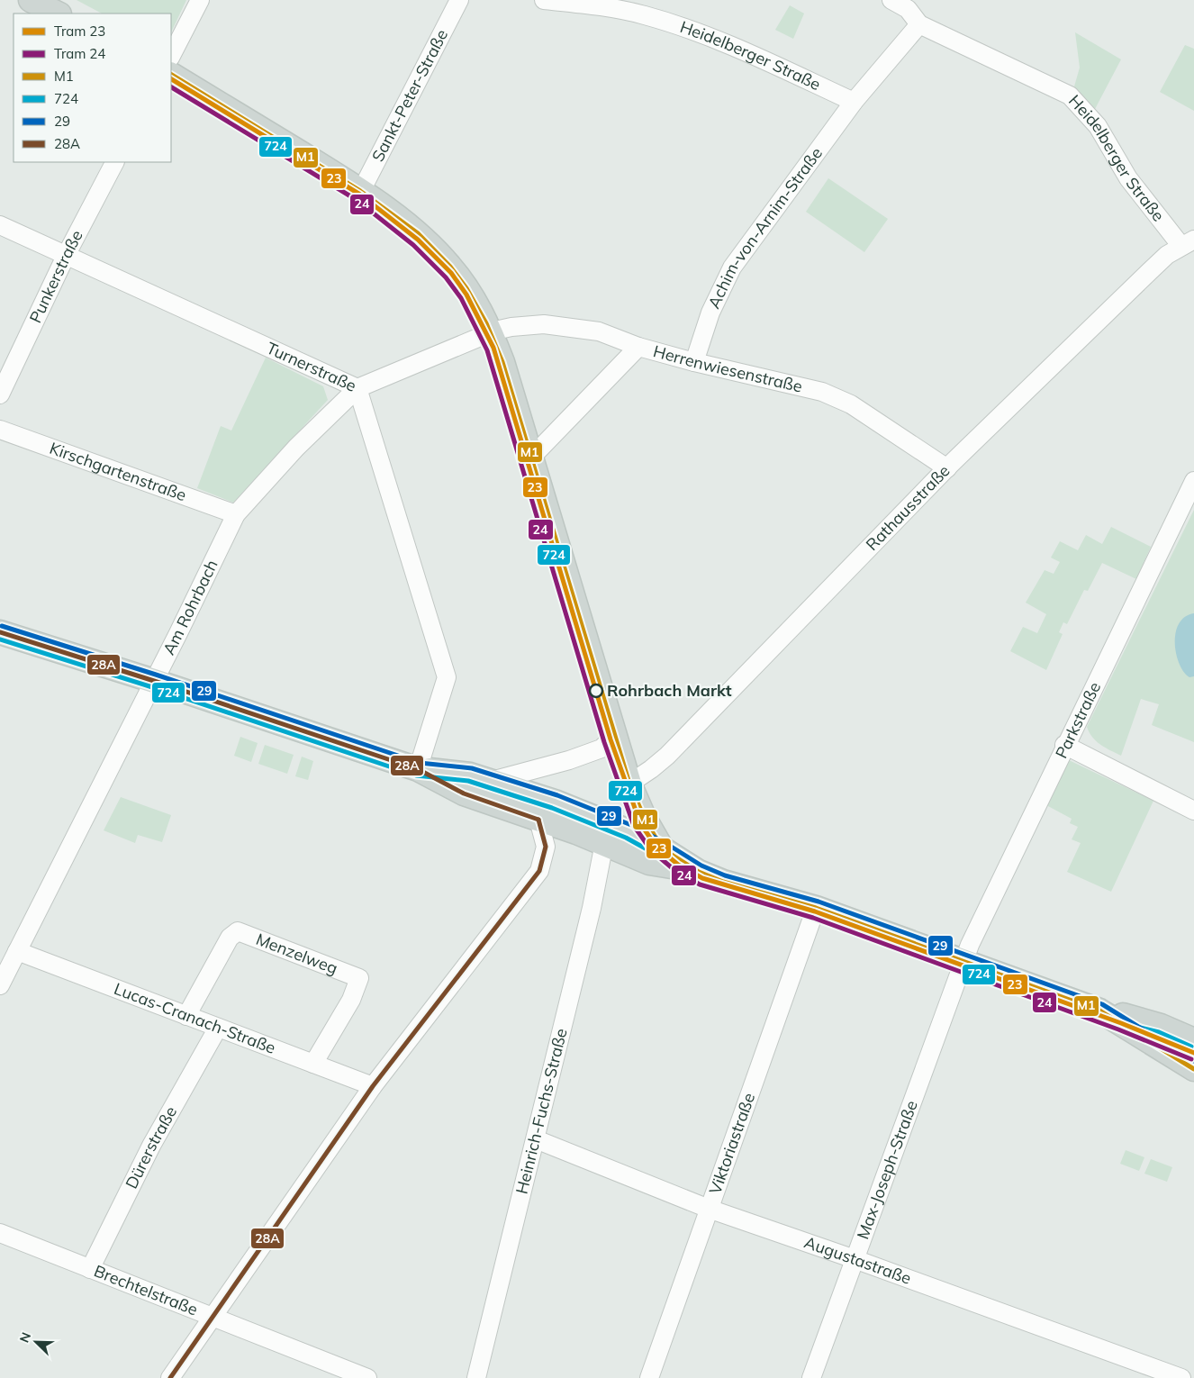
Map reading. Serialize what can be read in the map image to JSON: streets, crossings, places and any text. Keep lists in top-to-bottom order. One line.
{"streets":{"street":["Heidelberger Straße","Sankt-Peter-Straße","Achim-von-Arnim-Straße","Punkerstraße","Turnerstraße","Herrenwiesenstraße","Kirschgartenstraße","Rathausstraße","Am Rohrbach","Parkstraße","Menzelweg","Lucas-Cranach-Straße","Heinrich-Fuchs-Straße","Viktoriastraße","Dürerstraße","Max-Joseph-Straße","Augustastraße","Brechtelstraße"]},"crossings":[["Heidelberger Straße","Achim-von-Arnim-Straße"],["Heidelberger Straße","Rathausstraße"],["Achim-von-Arnim-Straße","Herrenwiesenstraße"],["Punkerstraße","Turnerstraße"],["Turnerstraße","Am Rohrbach"],["Herrenwiesenstraße","Rathausstraße"],["Herrenwiesenstraße","Am Rohrbach"],["Kirschgartenstraße","Am Rohrbach"],["Am Rohrbach","Lucas-Cranach-Straße"],["Parkstraße","Max-Joseph-Straße"],["Menzelweg","Lucas-Cranach-Straße"],["Lucas-Cranach-Straße","Dürerstraße"],["Heinrich-Fuchs-Straße","Augustastraße"],["Viktoriastraße","Augustastraße"],["Dürerstraße","Brechtelstraße"],["Max-Joseph-Straße","Augustastraße"]],"places":["Rohrbach Markt"],"lines":["transit line M1","tram line 23","transit line 724","tram line 24","transit line 29","transit line 28A"],"legend":["Tram 23","Tram 24","M1","724","29","28A"],"north":"top left"}
